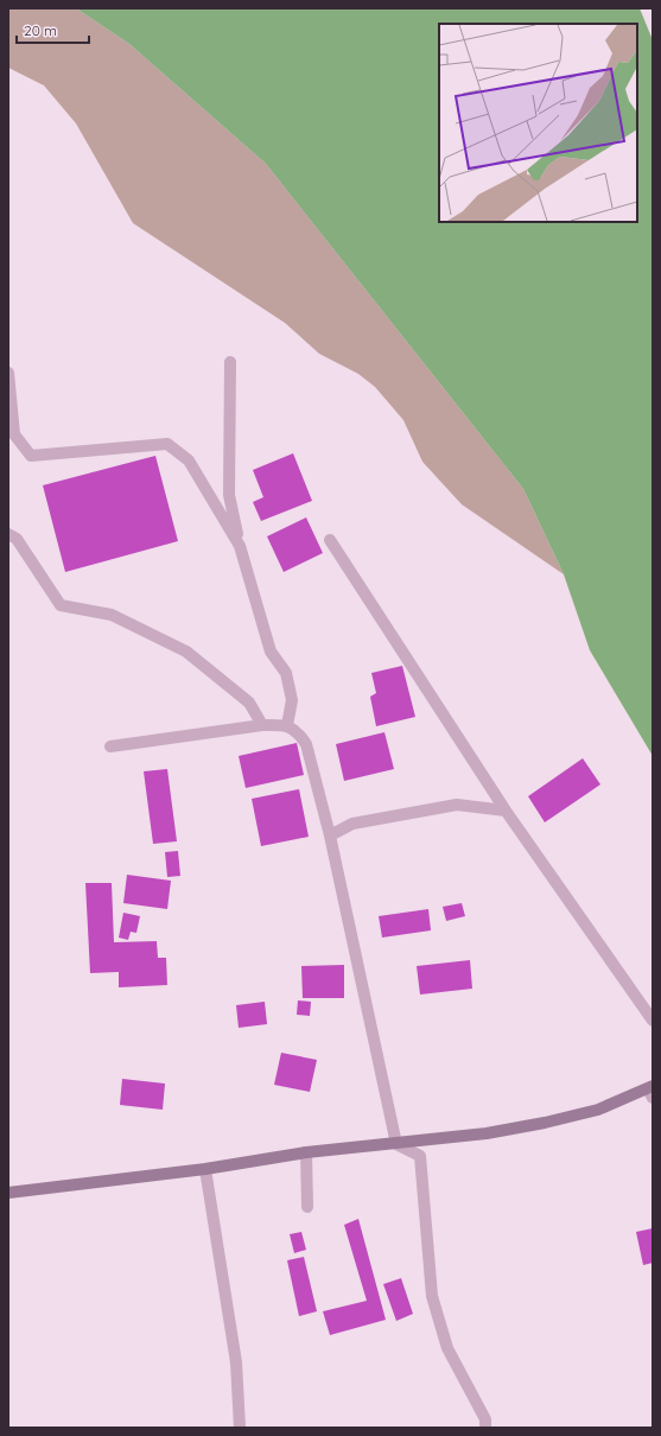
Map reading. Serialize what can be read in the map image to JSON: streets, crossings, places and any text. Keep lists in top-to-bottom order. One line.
{"scale_bar":"20 m"}
